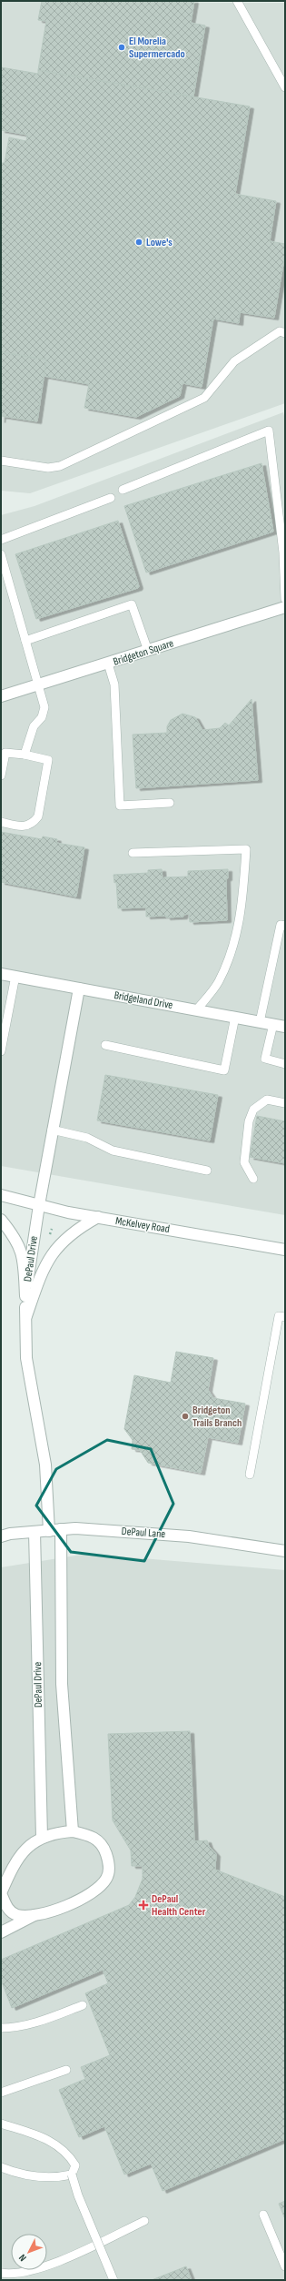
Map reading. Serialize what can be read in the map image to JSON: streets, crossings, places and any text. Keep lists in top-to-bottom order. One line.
{"streets":{"street":["Bridgeton Square","Bridgeland Drive","McKelvey Road","DePaul Drive","DePaul Lane"]},"crossings":[["Bridgeland Drive","DePaul Drive"],["McKelvey Road","DePaul Drive"],["DePaul Drive","DePaul Lane"]],"places":{"other":["El Morelia Supermercado","Lowe's","Bridgeton Trails Branch"],"health":["DePaul Health Center"]},"north":"bottom left"}
